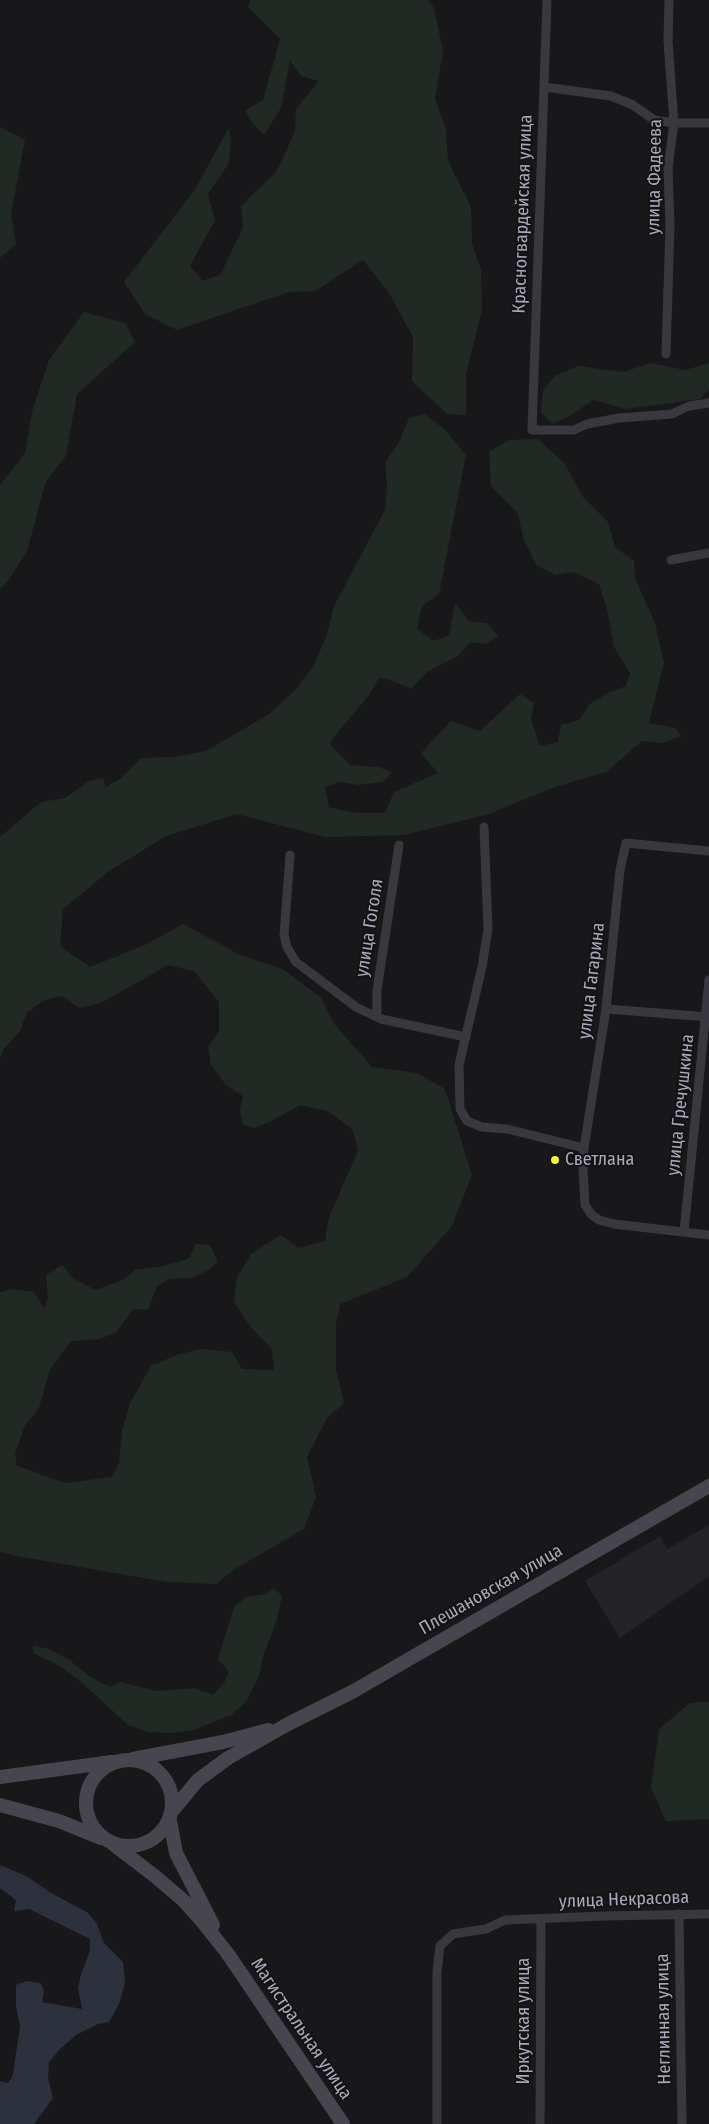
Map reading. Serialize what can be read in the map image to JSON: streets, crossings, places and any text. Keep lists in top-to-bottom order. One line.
{"streets":{"main road":["Плешановская улица","Магистральная улица"],"street":["улица Фадеева","Красногвардейская улица","улица Гоголя","улица Гагарина","улица Гречушкина","улица Некрасова","Неглинная улица","Иркутская улица"]},"crossings":[["улица Гагарина","улица Гречушкина"],["улица Некрасова","Неглинная улица"],["улица Некрасова","Иркутская улица"]],"places":["Светлана"]}
